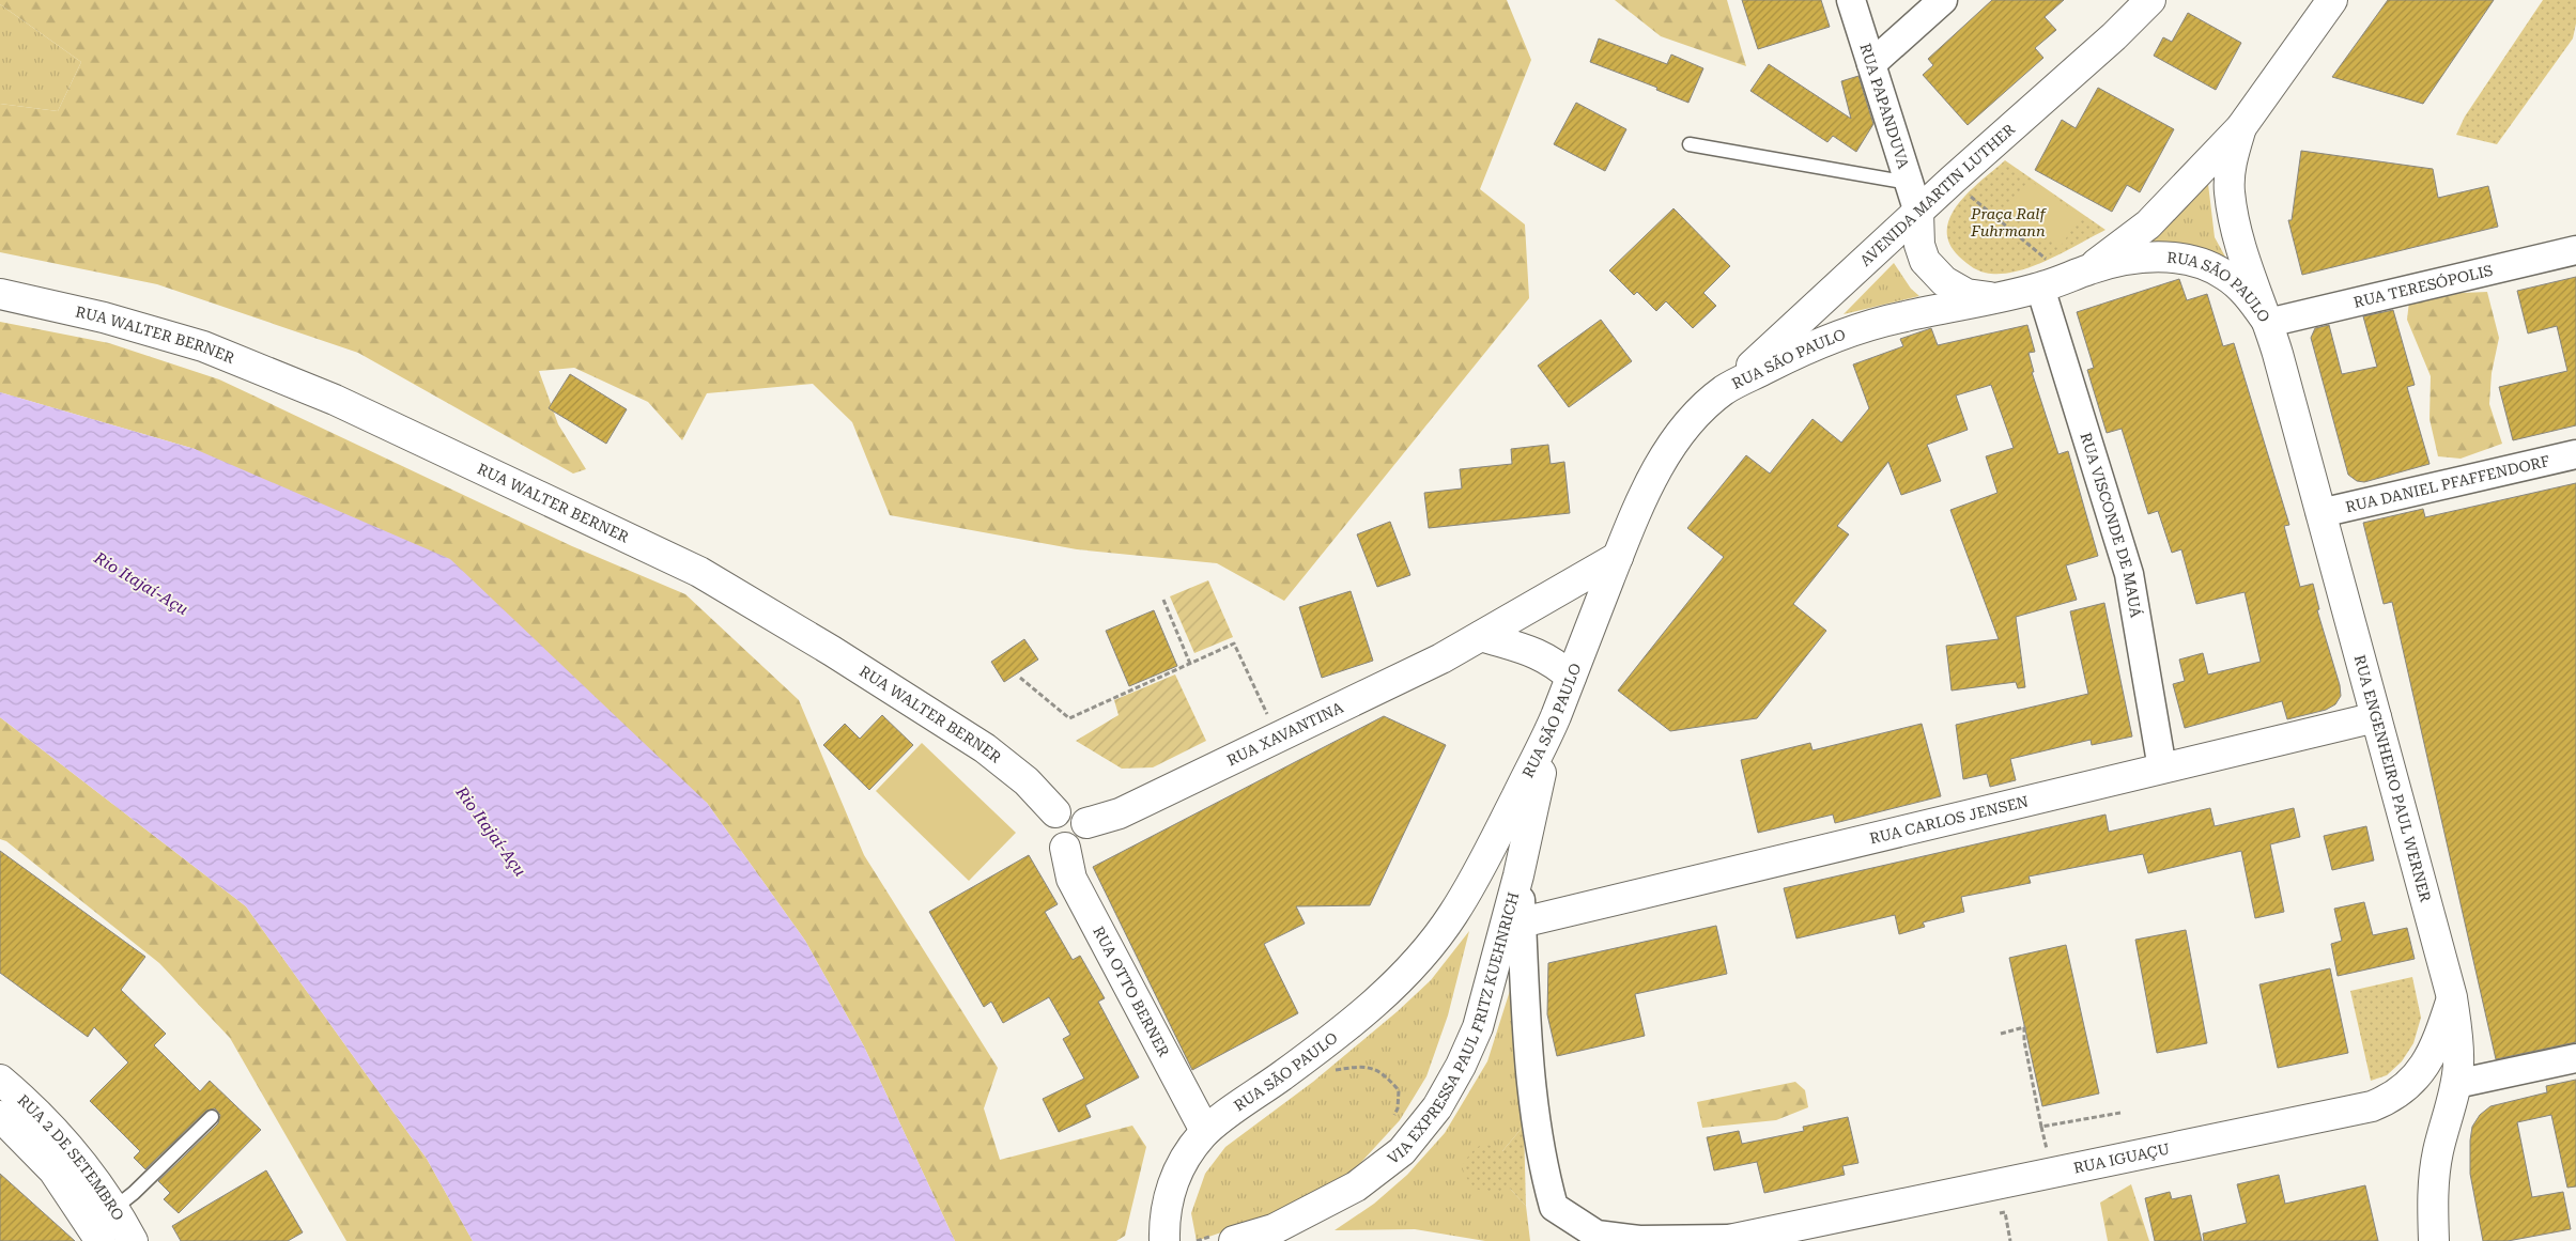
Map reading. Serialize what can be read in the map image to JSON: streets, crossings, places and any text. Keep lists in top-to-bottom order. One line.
{"streets":{"main road":["AVENIDA MARTIN LUTHER","RUA SÃO PAULO","RUA WALTER BERNER","RUA XAVANTINA","RUA ENGENHEIRO PAUL WERNER","RUA CARLOS JENSEN","RUA OTTO BERNER","VIA EXPRESSA PAUL FRITZ KUEHNRICH","RUA 2 DE SETEMBRO","RUA IGUAÇU"],"street":["RUA PAPANDUVA","RUA TERESÓPOLIS","RUA DANIEL PFAFFENDORF","RUA VISCONDE DE MAUÁ"]},"crossings":[["RUA PAPANDUVA","AVENIDA MARTIN LUTHER"],["RUA PAPANDUVA","RUA SÃO PAULO"],["AVENIDA MARTIN LUTHER","RUA SÃO PAULO"],["RUA TERESÓPOLIS","RUA SÃO PAULO"],["RUA TERESÓPOLIS","RUA ENGENHEIRO PAUL WERNER"],["RUA SÃO PAULO","RUA VISCONDE DE MAUÁ"],["RUA SÃO PAULO","RUA XAVANTINA"],["RUA SÃO PAULO","RUA ENGENHEIRO PAUL WERNER"],["RUA SÃO PAULO","RUA OTTO BERNER"],["RUA SÃO PAULO","VIA EXPRESSA PAUL FRITZ KUEHNRICH"],["RUA WALTER BERNER","RUA XAVANTINA"],["RUA WALTER BERNER","RUA OTTO BERNER"],["RUA DANIEL PFAFFENDORF","RUA ENGENHEIRO PAUL WERNER"],["RUA VISCONDE DE MAUÁ","RUA CARLOS JENSEN"],["RUA XAVANTINA","RUA OTTO BERNER"],["RUA ENGENHEIRO PAUL WERNER","RUA CARLOS JENSEN"],["RUA ENGENHEIRO PAUL WERNER","RUA IGUAÇU"]],"water":["Rio Itajaí-Açu"],"parks":["Praça Ralf Fuhrmann"]}
